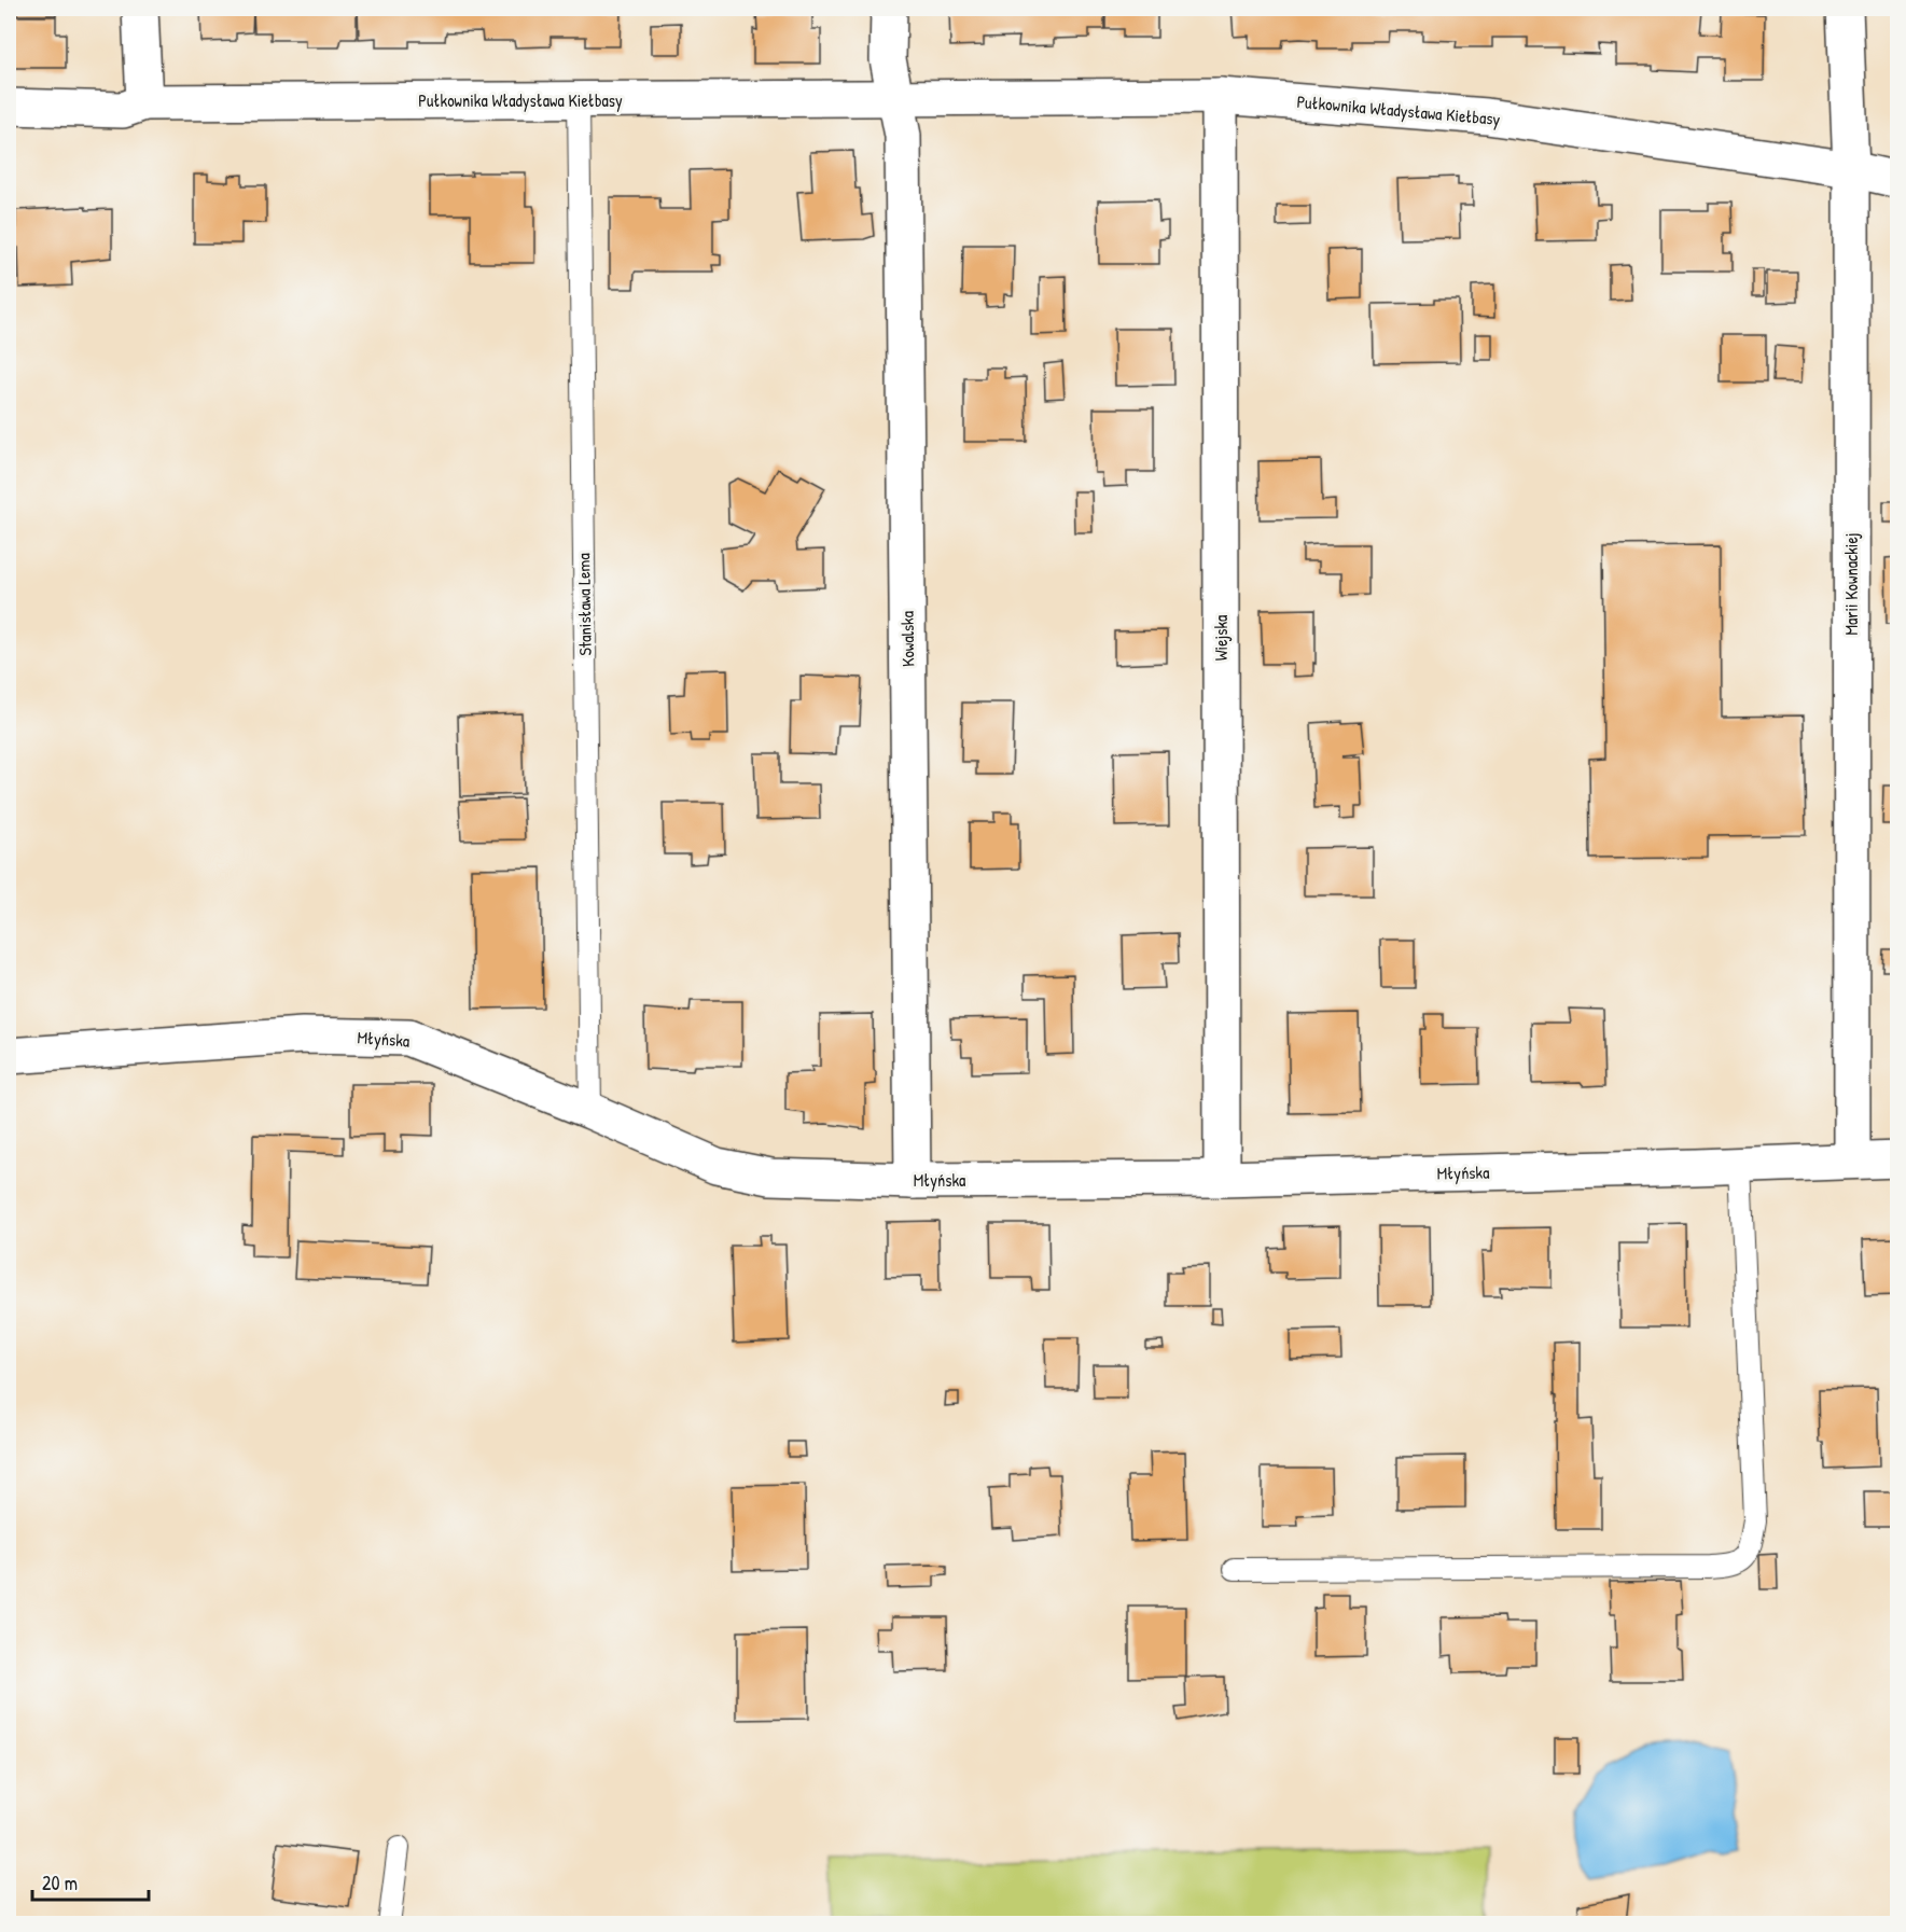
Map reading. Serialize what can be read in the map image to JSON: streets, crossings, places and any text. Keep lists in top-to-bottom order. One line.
{"streets":{"street":["Pułkownika Władysława Kiełbasy","Marii Kownackiej","Wiejska","Kowalska","Młyńska"],"lane":["Stanisława Lema"]},"crossings":[["Pułkownika Władysława Kiełbasy","Marii Kownackiej"],["Pułkownika Władysława Kiełbasy","Stanisława Lema"],["Pułkownika Władysława Kiełbasy","Wiejska"],["Pułkownika Władysława Kiełbasy","Kowalska"],["Marii Kownackiej","Młyńska"],["Stanisława Lema","Młyńska"],["Wiejska","Młyńska"],["Kowalska","Młyńska"]],"scale_bar":"20 m"}
